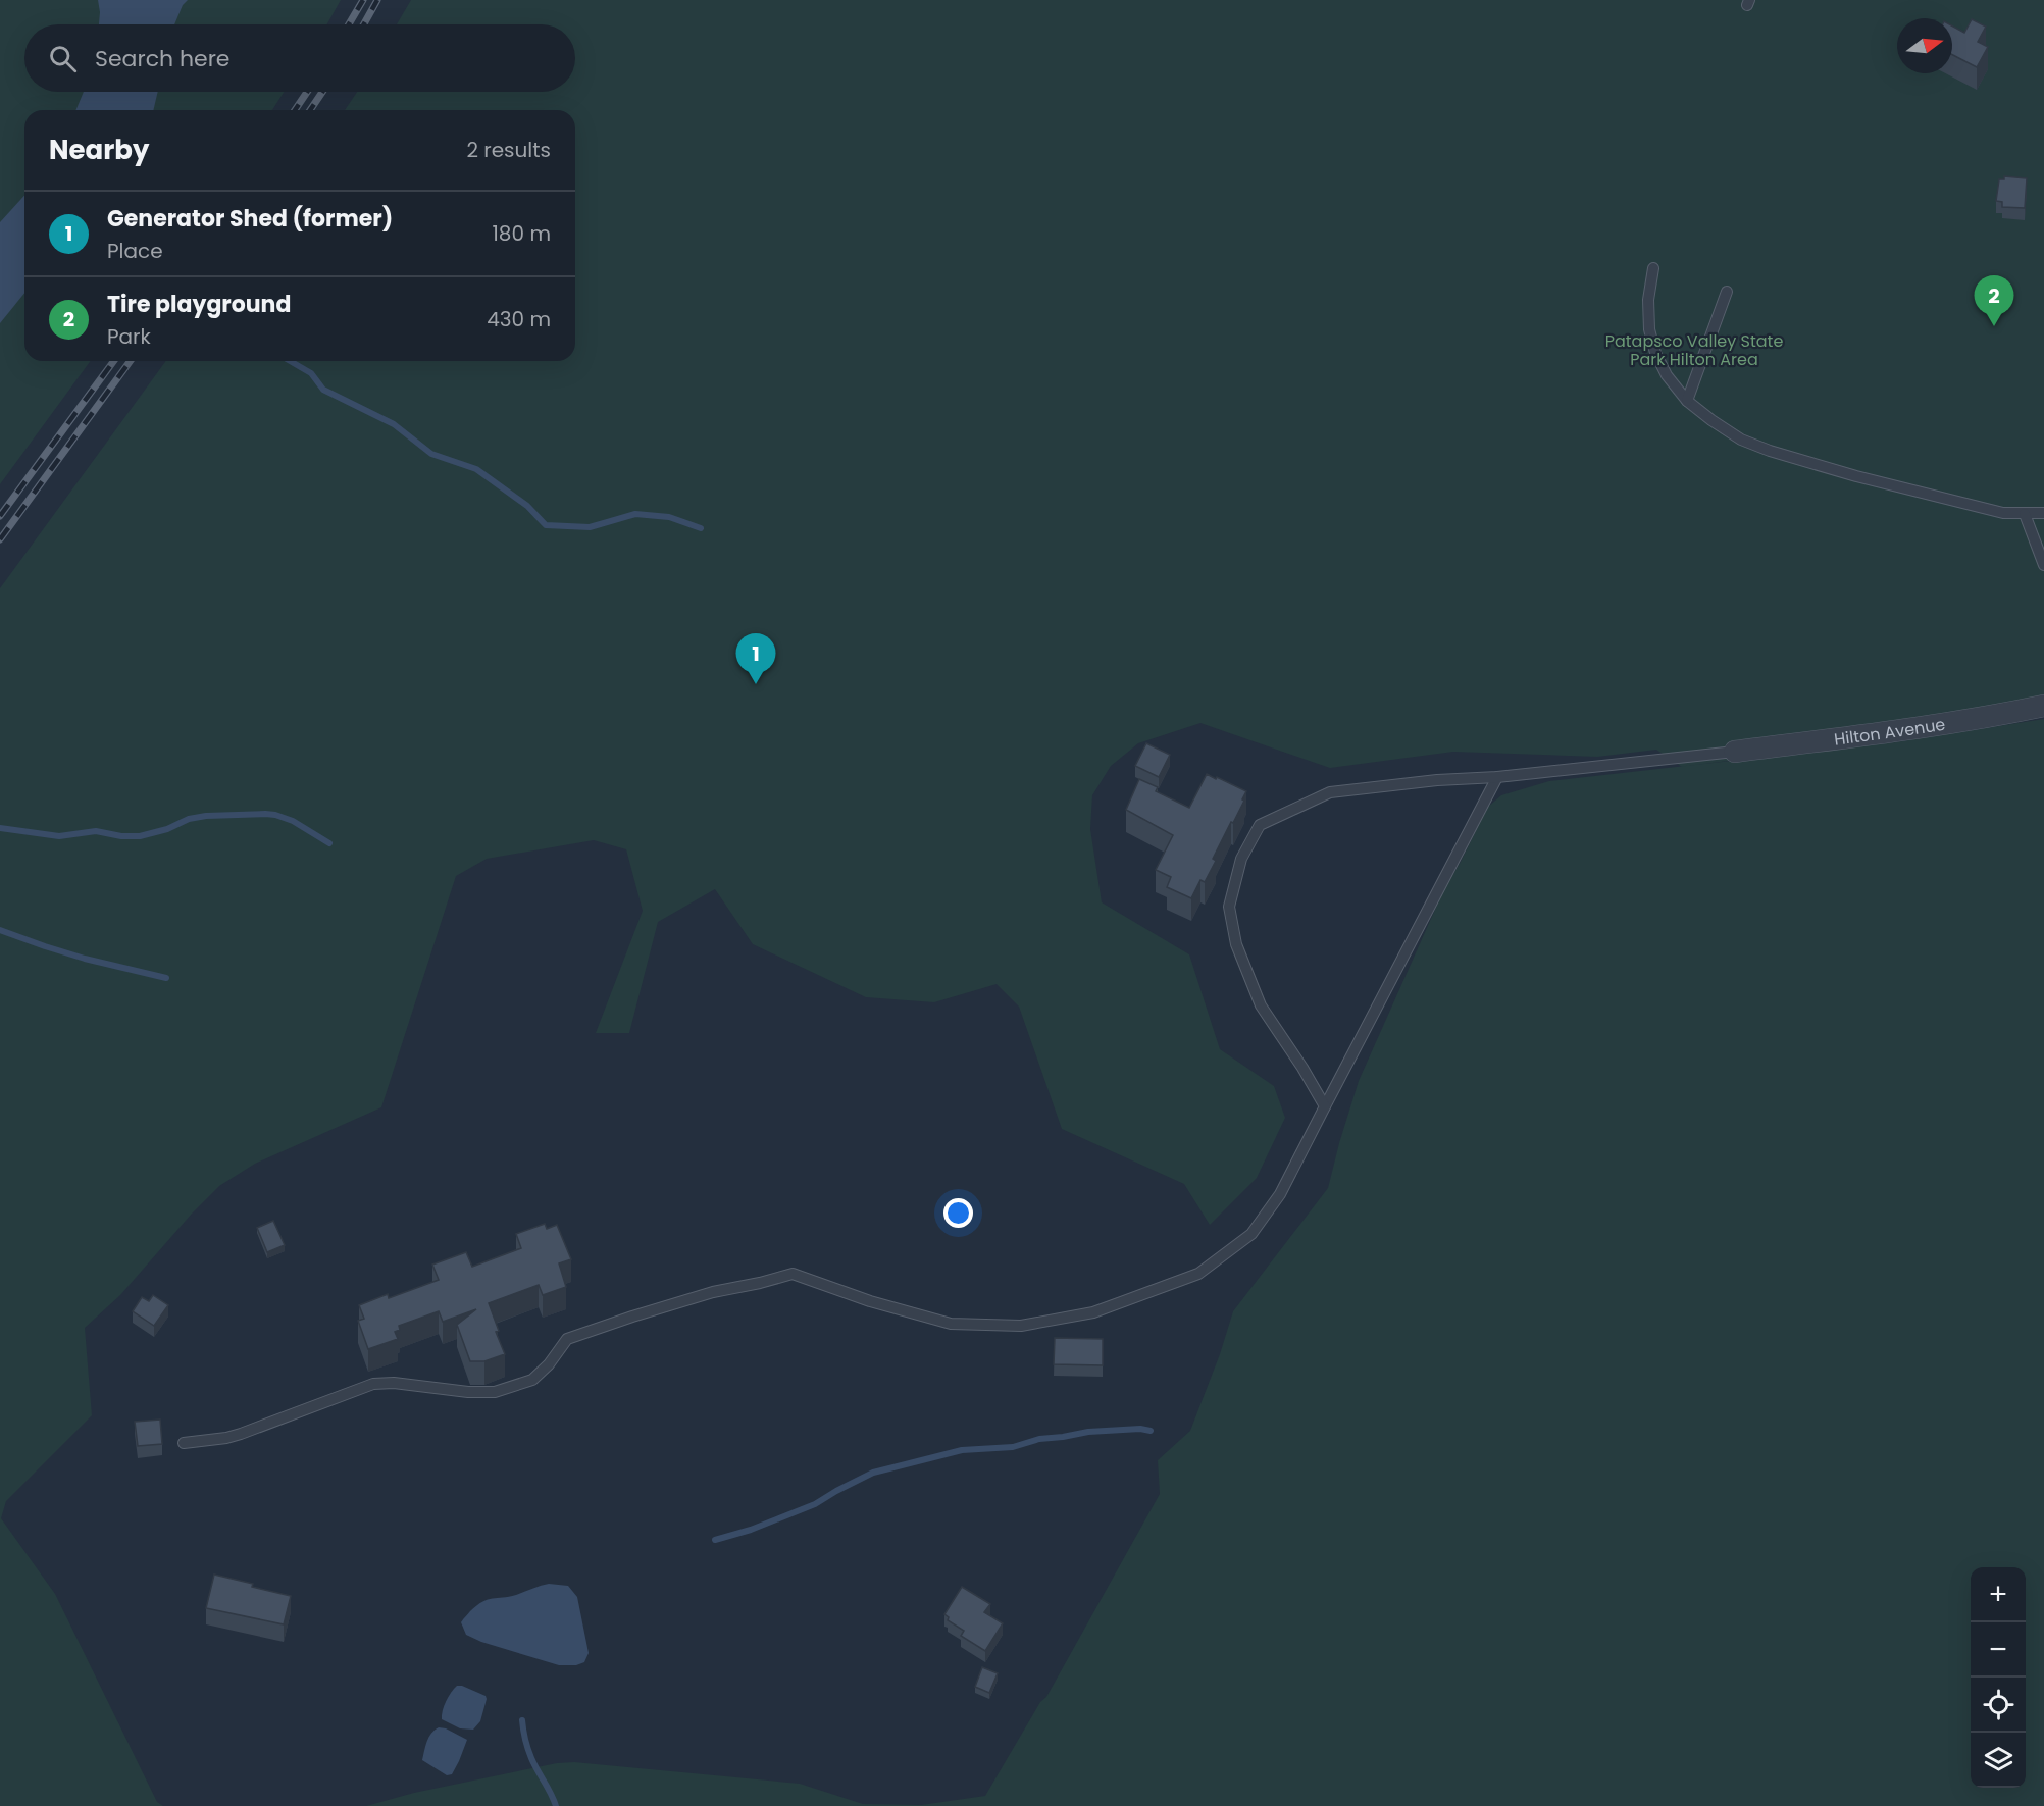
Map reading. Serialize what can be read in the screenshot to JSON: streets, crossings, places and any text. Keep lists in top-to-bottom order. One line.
{"streets":{"street":["Hilton Avenue"]},"parks":["Patapsco Valley State Park Hilton Area"],"north":"right","page":{"search":"Search here","heading":["Nearby","2 results"],"list":[{"mark":"1","name":"Generator Shed (former)","note":"Place","value":"180 m"},{"mark":"2","name":"Tire playground","note":"Park","value":"430 m"}],"pins":["2","1"],"map_buttons":["+","−"]}}
